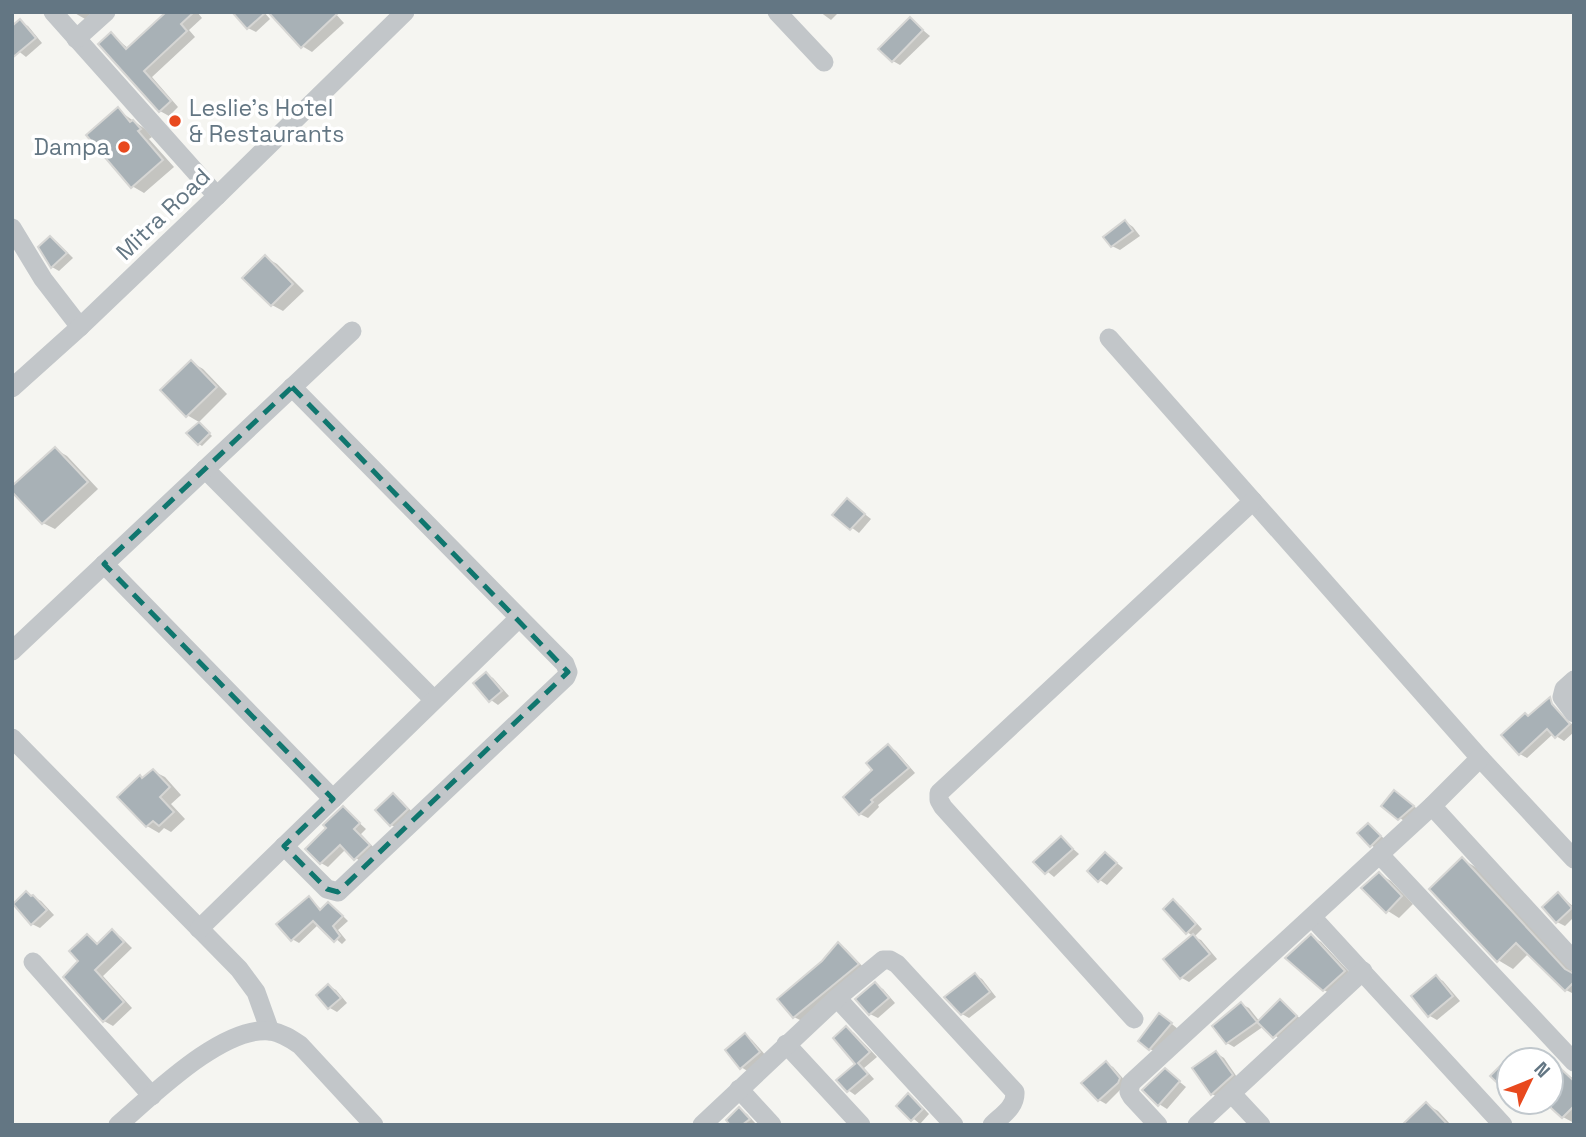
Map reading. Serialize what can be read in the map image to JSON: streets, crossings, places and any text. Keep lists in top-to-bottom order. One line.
{"streets":{"street":["Mitra Road"]},"places":["Leslie's Hotel & Restaurants","Dampa"],"north":"top right"}
